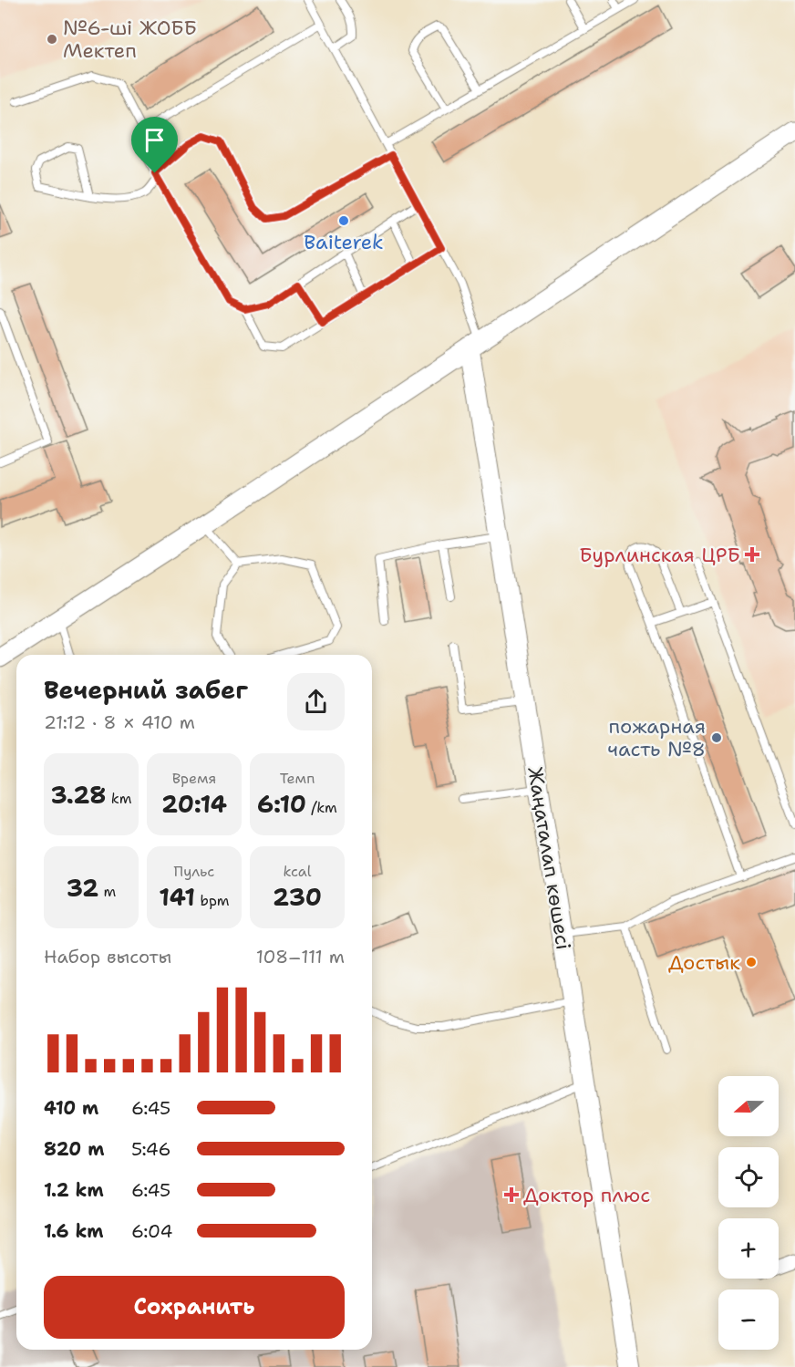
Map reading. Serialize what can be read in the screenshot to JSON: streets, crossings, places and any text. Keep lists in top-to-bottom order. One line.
{"streets":{"main road":["Жаңаталап көшесі"]},"places":{"other":["№6-ші ЖОББ Мектеп","Baiterek","пожарная часть №8","Достык"],"health":["Бурлинская ЦРБ","Доктор плюс"]},"north":"left","page":{"heading":["Вечерний забег","21:12 · 8 × 410 m"],"stats":[["3.28 km"],["Время","20:14"],["Темп","6:10 /km"],["32 m"],["Пульс","141 bpm"],["kcal","230"]],"chart":["Набор высоты","108–111 m"],"map_buttons":["+","−"],"list":[{"name":"410 m","note":"6:45"},{"name":"820 m","note":"5:46"},{"name":"1.2 km","note":"6:45"},{"name":"1.6 km","note":"6:04"}],"buttons":"Сохранить"}}
